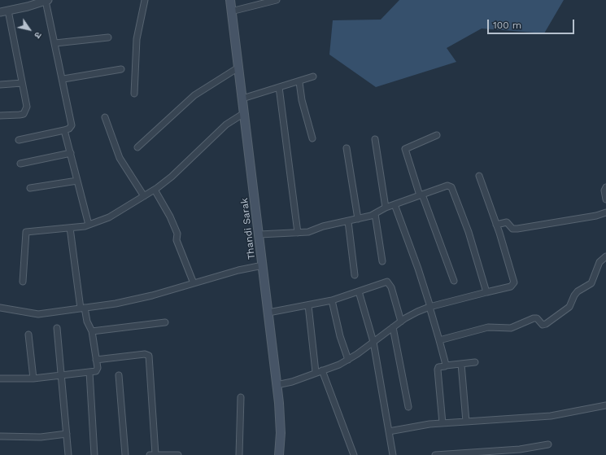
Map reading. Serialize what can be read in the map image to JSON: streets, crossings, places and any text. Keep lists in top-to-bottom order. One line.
{"streets":{"main road":["Thandi Sarak"]},"scale_bar":"100 m","north":"bottom right"}
